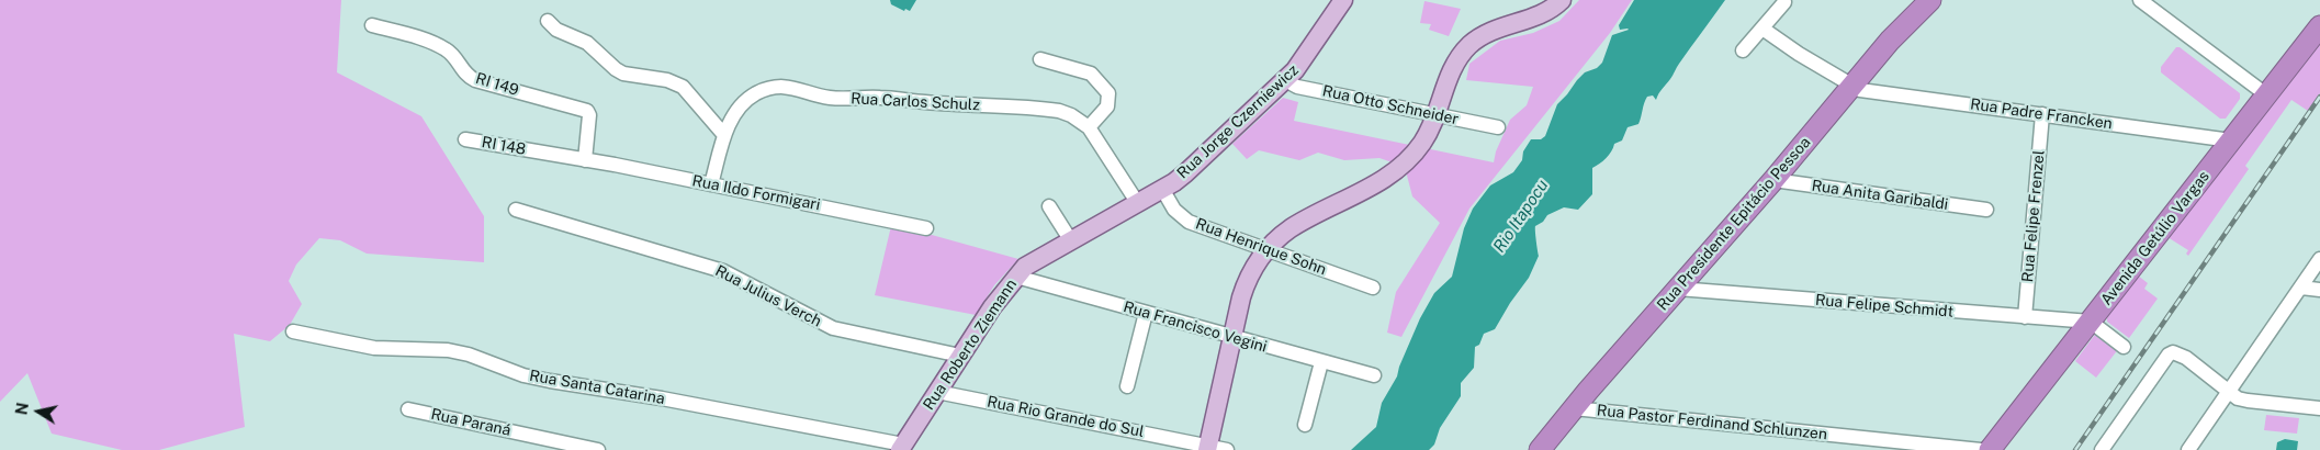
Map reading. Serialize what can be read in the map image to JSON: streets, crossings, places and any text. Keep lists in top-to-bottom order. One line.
{"streets":{"highway":["Rua Presidente Epitácio Pessoa","Avenida Getúlio Vargas"],"main road":["Rua Jorge Czerniewicz","Rua Roberto Ziemann"],"street":["RI 149","Rua Carlos Schulz","Rua Otto Schneider","Rua Padre Francken","RI 148","Rua Ildo Formigari","Rua Anita Garibaldi","Rua Felipe Frenzel","Rua Henrique Sohn","Rua Julius Verch","Rua Felipe Schmidt","Rua Francisco Vegini","Rua Santa Catarina","Rua Rio Grande do Sul","Rua Paraná","Rua Pastor Ferdinand Schlunzen"]},"crossings":[["RI 149","RI 148"],["RI 149","Rua Ildo Formigari"],["Rua Carlos Schulz","Rua Jorge Czerniewicz"],["Rua Carlos Schulz","Rua Ildo Formigari"],["Rua Carlos Schulz","Rua Roberto Ziemann"],["Rua Otto Schneider","Rua Jorge Czerniewicz"],["Rua Padre Francken","Rua Felipe Frenzel"],["Rua Padre Francken","Rua Presidente Epitácio Pessoa"],["Rua Padre Francken","Avenida Getúlio Vargas"],["Rua Jorge Czerniewicz","Rua Henrique Sohn"],["Rua Jorge Czerniewicz","Rua Roberto Ziemann"],["RI 148","Rua Ildo Formigari"],["Rua Anita Garibaldi","Rua Presidente Epitácio Pessoa"],["Rua Felipe Frenzel","Rua Felipe Schmidt"],["Rua Presidente Epitácio Pessoa","Rua Felipe Schmidt"],["Rua Presidente Epitácio Pessoa","Rua Pastor Ferdinand Schlunzen"],["Avenida Getúlio Vargas","Rua Felipe Schmidt"],["Rua Julius Verch","Rua Roberto Ziemann"],["Rua Francisco Vegini","Rua Roberto Ziemann"],["Rua Roberto Ziemann","Rua Santa Catarina"],["Rua Roberto Ziemann","Rua Rio Grande do Sul"]],"water":["Rio Itapocu"],"north":"left"}
